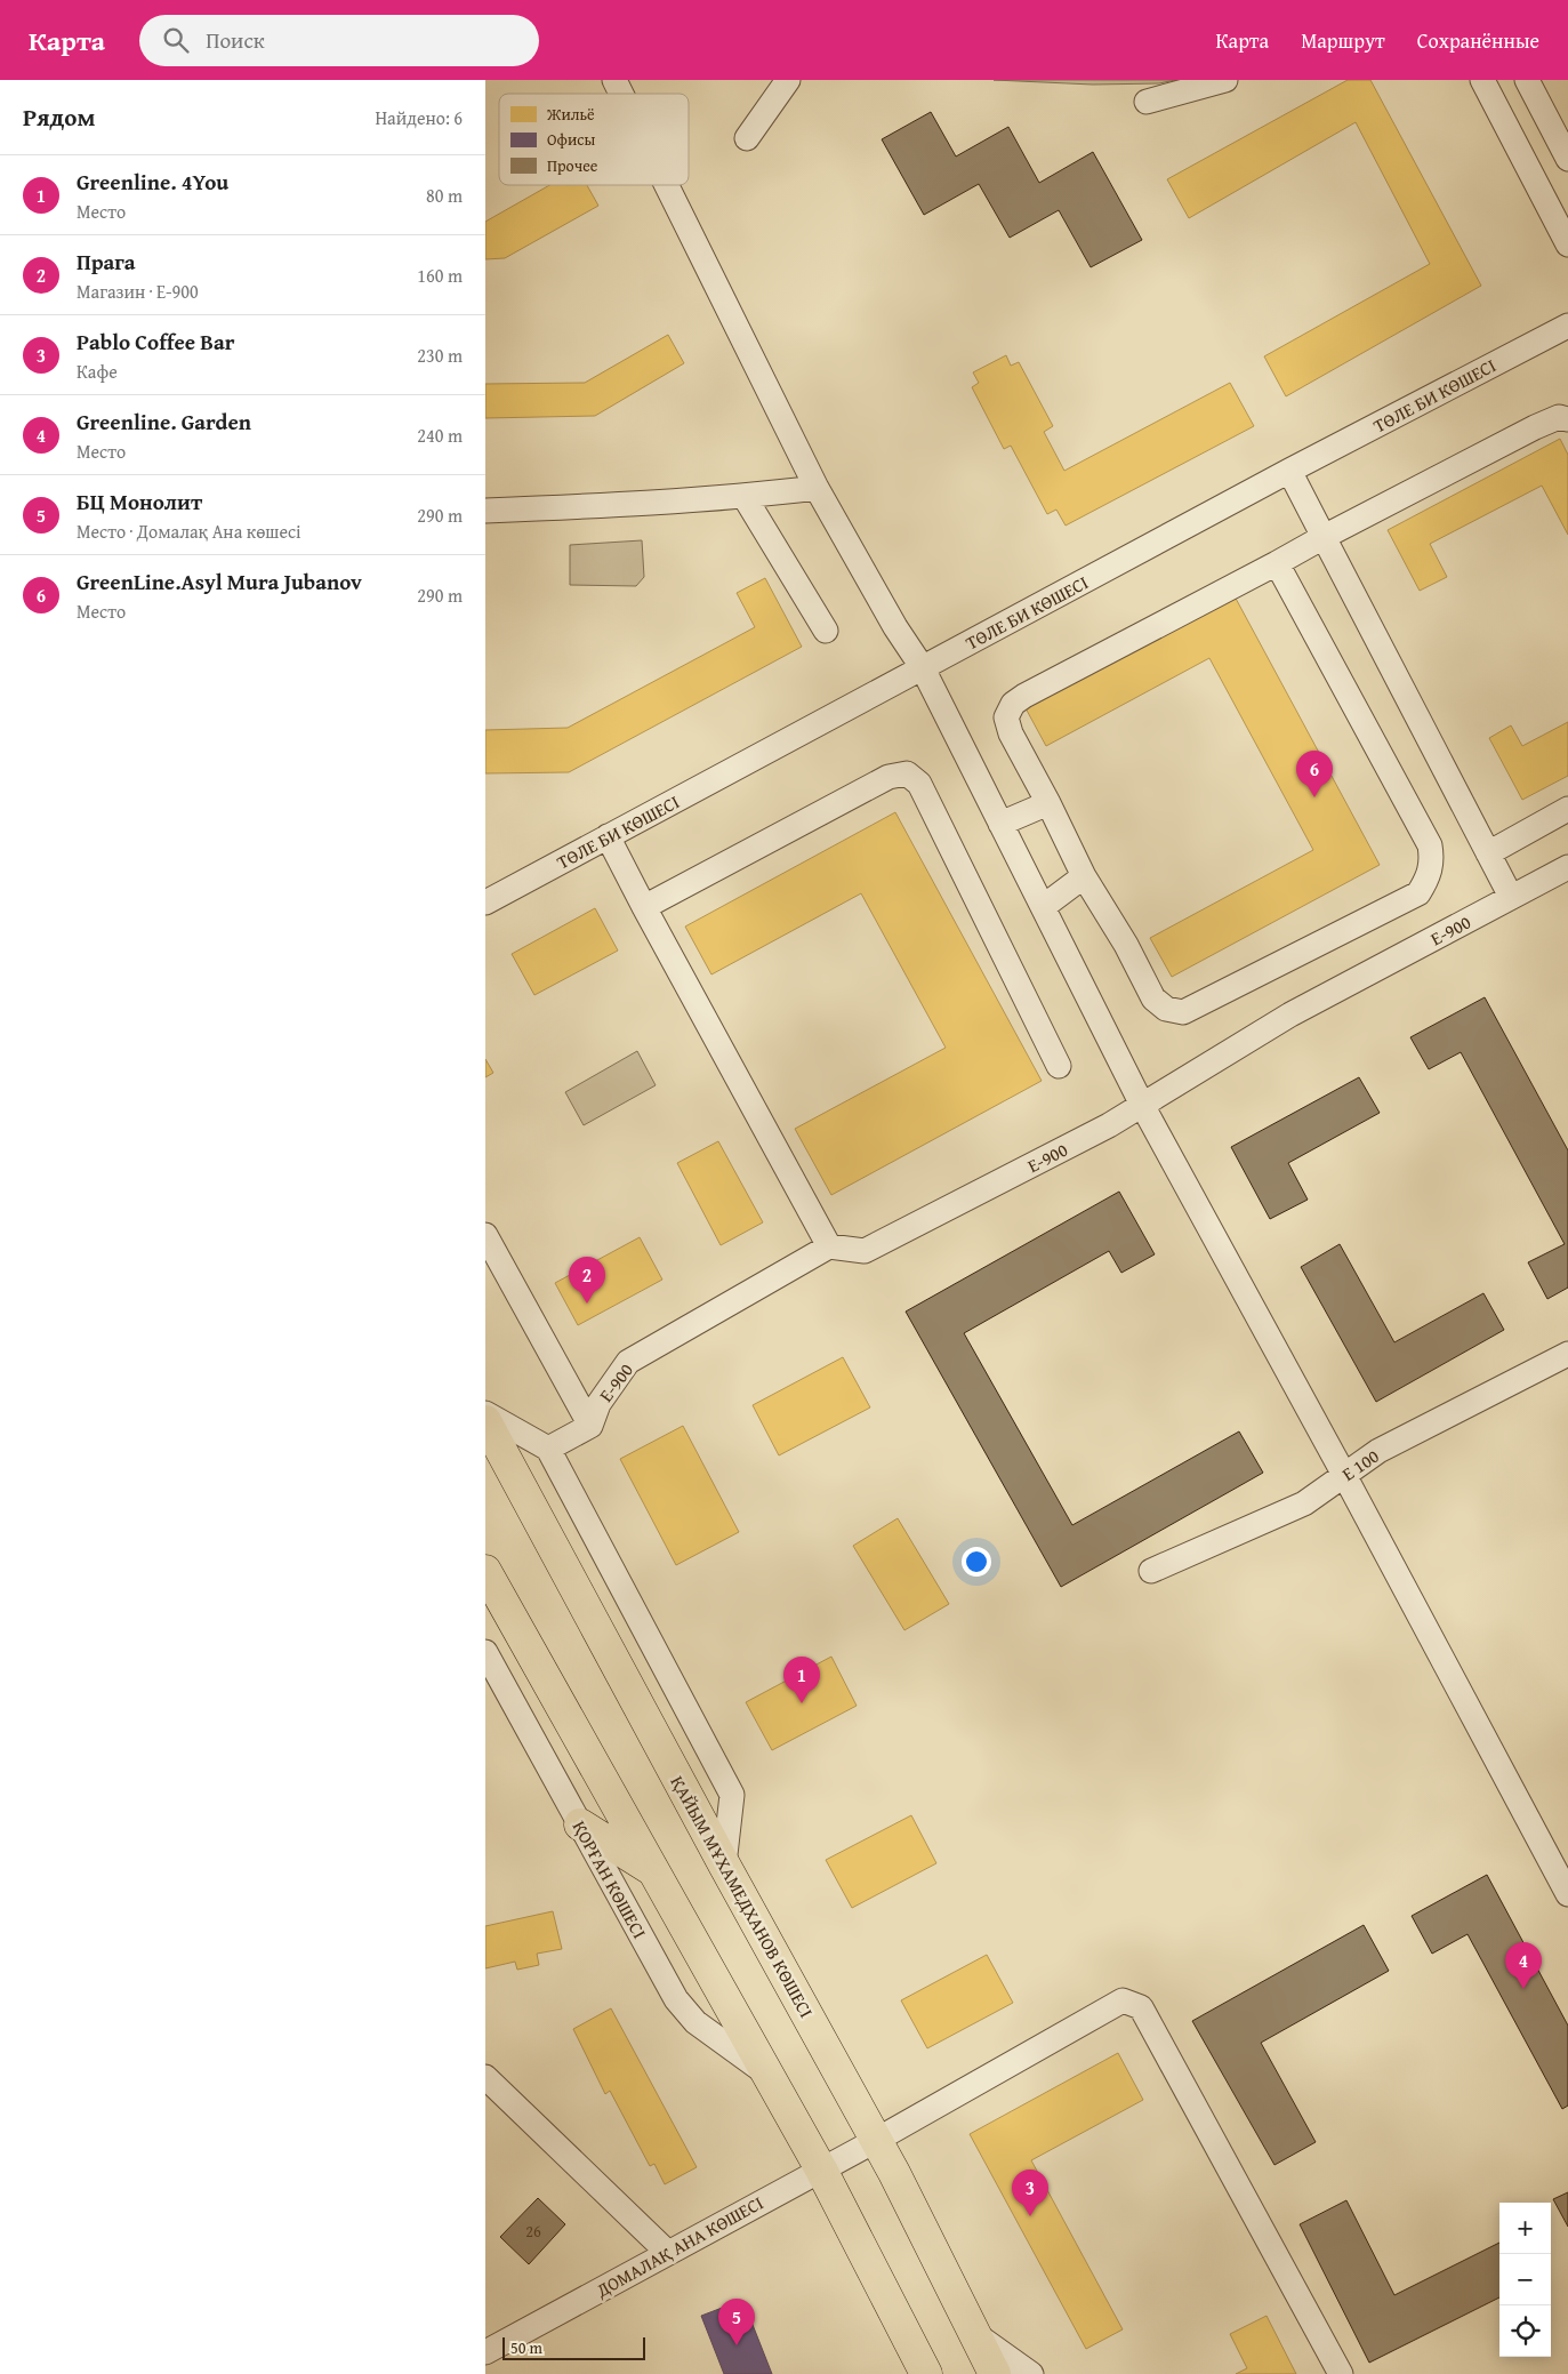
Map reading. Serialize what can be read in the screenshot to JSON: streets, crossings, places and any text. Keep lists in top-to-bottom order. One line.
{"streets":{"main road":["ҚАЙЫМ МҰХАМЕДХАНОВ КӨШЕСІ"],"street":["ТӨЛЕ БИ КӨШЕСІ","E-900","E 100","ҚОРҒАН КӨШЕСІ","ДОМАЛАҚ АНА КӨШЕСІ"]},"crossings":[["ҚАЙЫМ МҰХАМЕДХАНОВ КӨШЕСІ","ДОМАЛАҚ АНА КӨШЕСІ"]],"house_numbers":["26"],"legend":["Жильё","Офисы","Прочее"],"scale_bar":"50 m","page":{"header":"Карта","search":"Поиск","nav":["Карта","Маршрут","Сохранённые"],"heading":["Рядом","Найдено: 6"],"list":[{"mark":"1","name":"Greenline. 4You","note":"Место","value":"80 m"},{"mark":"2","name":"Прага","note":"Магазин · E-900","value":"160 m"},{"mark":"3","name":"Pablo Coffee Bar","note":"Кафе","value":"230 m"},{"mark":"4","name":"Greenline. Garden","note":"Место","value":"240 m"},{"mark":"5","name":"БЦ Монолит","note":"Место · Домалақ Ана көшесі","value":"290 m"},{"mark":"6","name":"GreenLine.Asyl Mura Jubanov","note":"Место","value":"290 m"}],"pins":["6","2","1","4","3","5"],"map_buttons":["+","−"],"scale":"50 m"}}
